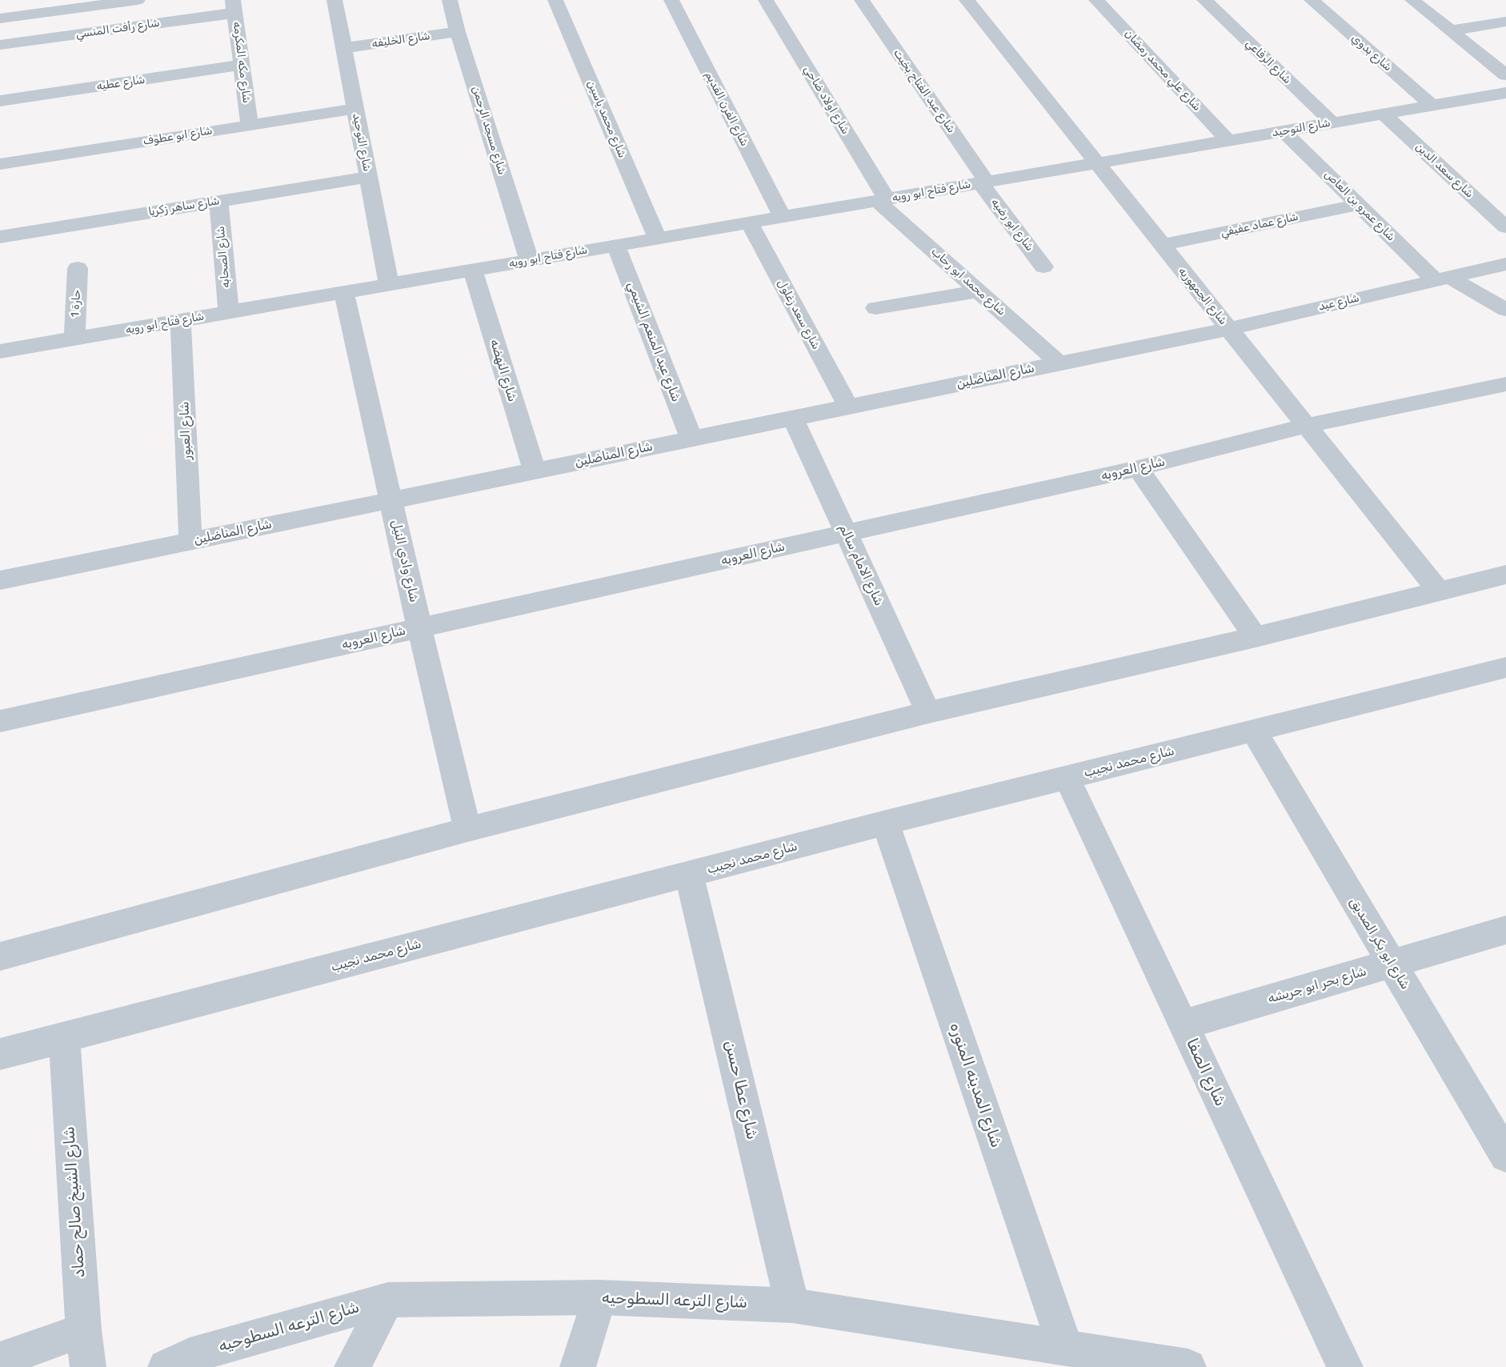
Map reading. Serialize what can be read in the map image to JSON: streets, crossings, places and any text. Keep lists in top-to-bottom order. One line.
{"streets":{"street":["شارع رأفت المنسي","شارع الخليفه","شارع بدوي","شارع الرفاعي","شارع مكه المكرمه","شارع علي محمد رمضان","شارع عطيه","شارع عبد الفتاح بخيت","شارع اولاد ضاحي","شارع الفرن القديم","شارع محمد ياسين","شارع التوحيد","شارع مسجد الرحمن","شارع ابو عطوف","شارع سعد الدين","شارع فتاح ابو رويه","شارع عمرو بن العاص","شارع ساهر زكريا","شارع ابو رضيه","شارع عماد عفيفي","شارع الصحابه","شارع محمد ابو رحاب","شارع الجمهوريه","شارع عيد","حارة 1","شارع سعد زغلول","شارع عبد المنعم الشيمي","شارع النهضه","شارع المناضلين","شارع العبور","شارع العروبه","شارع وادي النيل","شارع الامام سالم","شارع محمد نجيب","شارع ابو بكر الصديق","شارع بحر ابو جريشه","شارع الصفا","شارع المدينه المنوره","شارع عطا حسن","شارع الشيخ صالح حماد","شارع الترعه السطوحيه"]},"crossings":[["شارع رأفت المنسي","شارع مكه المكرمه"],["شارع الخليفه","شارع التوحيد"],["شارع الخليفه","شارع مسجد الرحمن"],["شارع بدوي","شارع التوحيد"],["شارع الرفاعي","شارع التوحيد"],["شارع مكه المكرمه","شارع عطيه"],["شارع مكه المكرمه","شارع ابو عطوف"],["شارع علي محمد رمضان","شارع التوحيد"],["شارع عبد الفتاح بخيت","شارع فتاح ابو رويه"],["شارع عبد الفتاح بخيت","شارع ابو رضيه"],["شارع اولاد ضاحي","شارع فتاح ابو رويه"],["شارع اولاد ضاحي","شارع محمد ابو رحاب"],["شارع الفرن القديم","شارع فتاح ابو رويه"],["شارع محمد ياسين","شارع فتاح ابو رويه"],["شارع التوحيد","شارع ابو عطوف"],["شارع التوحيد","شارع سعد الدين"],["شارع التوحيد","شارع فتاح ابو رويه"],["شارع التوحيد","شارع عمرو بن العاص"],["شارع التوحيد","شارع ساهر زكريا"],["شارع التوحيد","شارع الجمهوريه"],["شارع مسجد الرحمن","شارع فتاح ابو رويه"],["شارع فتاح ابو رويه","شارع ابو رضيه"],["شارع فتاح ابو رويه","شارع الصحابه"],["شارع فتاح ابو رويه","شارع محمد ابو رحاب"],["شارع فتاح ابو رويه","شارع الجمهوريه"],["شارع فتاح ابو رويه","حارة 1"],["شارع فتاح ابو رويه","شارع سعد زغلول"],["شارع فتاح ابو رويه","شارع عبد المنعم الشيمي"],["شارع فتاح ابو رويه","شارع النهضه"],["شارع فتاح ابو رويه","شارع العبور"],["شارع فتاح ابو رويه","شارع وادي النيل"],["شارع عمرو بن العاص","شارع عماد عفيفي"],["شارع عمرو بن العاص","شارع عيد"],["شارع ساهر زكريا","شارع الصحابه"],["شارع عماد عفيفي","شارع الجمهوريه"],["شارع محمد ابو رحاب","شارع المناضلين"],["شارع الجمهوريه","شارع عيد"],["شارع الجمهوريه","شارع المناضلين"],["شارع الجمهوريه","شارع العروبه"],["شارع عيد","شارع المناضلين"],["شارع سعد زغلول","شارع المناضلين"],["شارع عبد المنعم الشيمي","شارع المناضلين"],["شارع النهضه","شارع المناضلين"],["شارع المناضلين","شارع العبور"],["شارع المناضلين","شارع وادي النيل"],["شارع المناضلين","شارع الامام سالم"],["شارع العروبه","شارع وادي النيل"],["شارع العروبه","شارع الامام سالم"],["شارع محمد نجيب","شارع ابو بكر الصديق"],["شارع محمد نجيب","شارع الصفا"],["شارع محمد نجيب","شارع المدينه المنوره"],["شارع محمد نجيب","شارع عطا حسن"],["شارع محمد نجيب","شارع الشيخ صالح حماد"],["شارع ابو بكر الصديق","شارع بحر ابو جريشه"],["شارع بحر ابو جريشه","شارع الصفا"],["شارع المدينه المنوره","شارع الترعه السطوحيه"],["شارع عطا حسن","شارع الترعه السطوحيه"]]}
